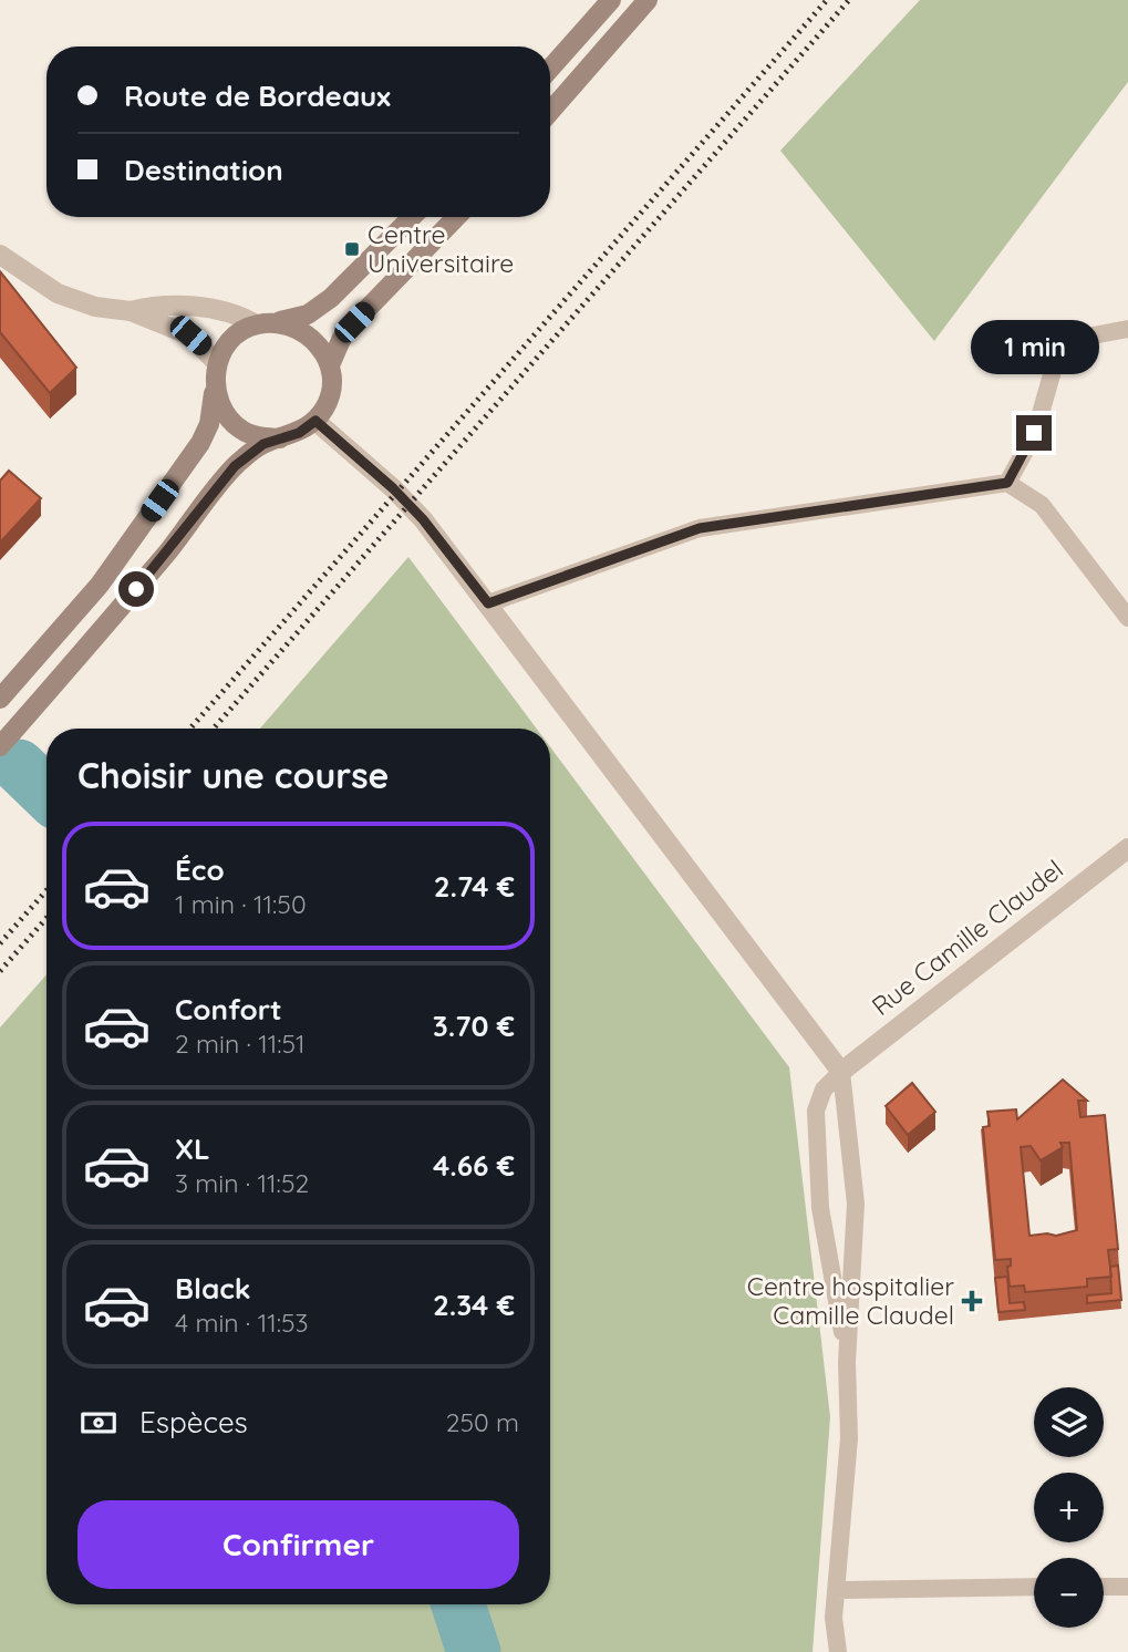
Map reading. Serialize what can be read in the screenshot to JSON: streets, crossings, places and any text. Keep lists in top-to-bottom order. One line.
{"streets":{"street":["Rue Camille Claudel"]},"places":{"transit":["Centre Universitaire"],"health":["Centre hospitalier Camille Claudel"]},"page":{"banner":["Route de Bordeaux","Destination"],"bubble":"1 min","heading":"Choisir une course","list":[{"name":"Éco","note":"1 min · 11:50","value":"2.74 €"},{"name":"Confort","note":"2 min · 11:51","value":"3.70 €"},{"name":"XL","note":"3 min · 11:52","value":"4.66 €"},{"name":"Black","note":"4 min · 11:53","value":"2.34 €"}],"pay":["Espèces","250 m"],"map_buttons":["+","−"],"buttons":"Confirmer"}}
